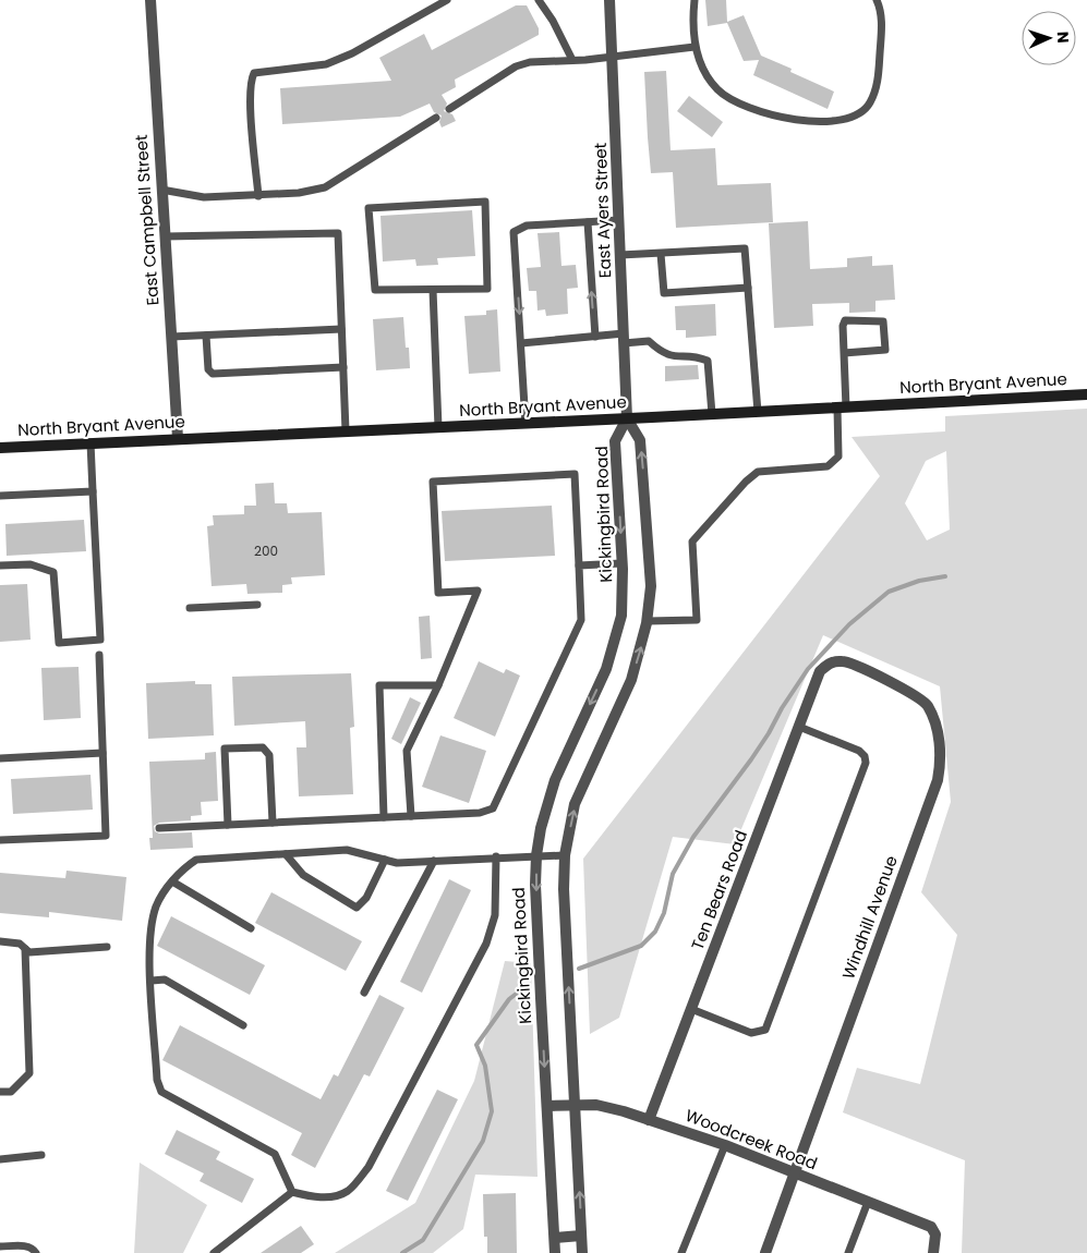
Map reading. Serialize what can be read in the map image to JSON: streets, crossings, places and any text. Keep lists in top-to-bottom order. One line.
{"streets":{"main road":["North Bryant Avenue"],"street":["East Ayers Street","East Campbell Street","Kickingbird Road","Ten Bears Road","Windhill Avenue","Woodcreek Road"]},"crossings":[["East Ayers Street","North Bryant Avenue"],["East Ayers Street","Kickingbird Road"],["East Campbell Street","North Bryant Avenue"],["North Bryant Avenue","Kickingbird Road"],["Kickingbird Road","Woodcreek Road"],["Ten Bears Road","Windhill Avenue"],["Ten Bears Road","Woodcreek Road"],["Windhill Avenue","Woodcreek Road"]],"house_numbers":["200"],"north":"right"}
